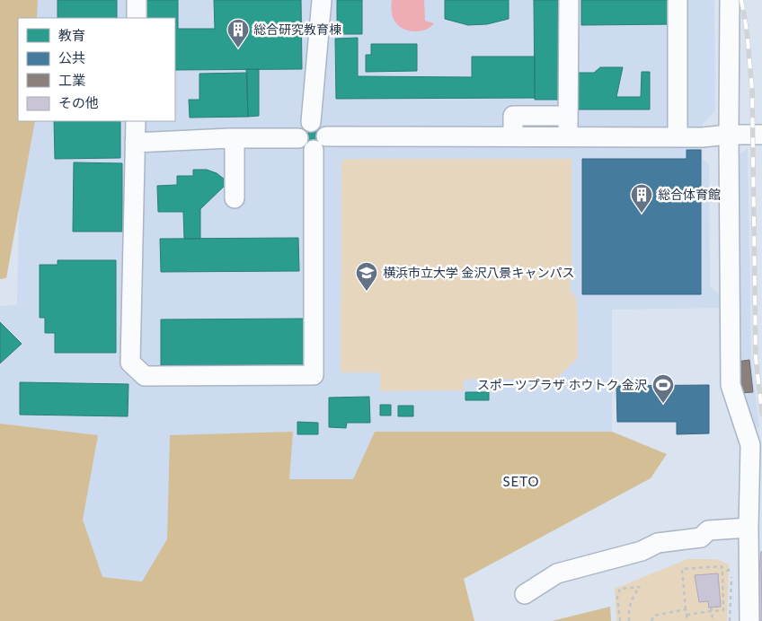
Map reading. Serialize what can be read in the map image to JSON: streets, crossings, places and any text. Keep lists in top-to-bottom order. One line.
{"districts":["SETO"],"places":{"building":["総合研究教育棟","総合体育館"],"school or university":["横浜市立大学 金沢八景キャンパス"],"sports":["スポーツプラザ ホウトク 金沢"]},"legend":["教育","公共","工業","その他"]}
